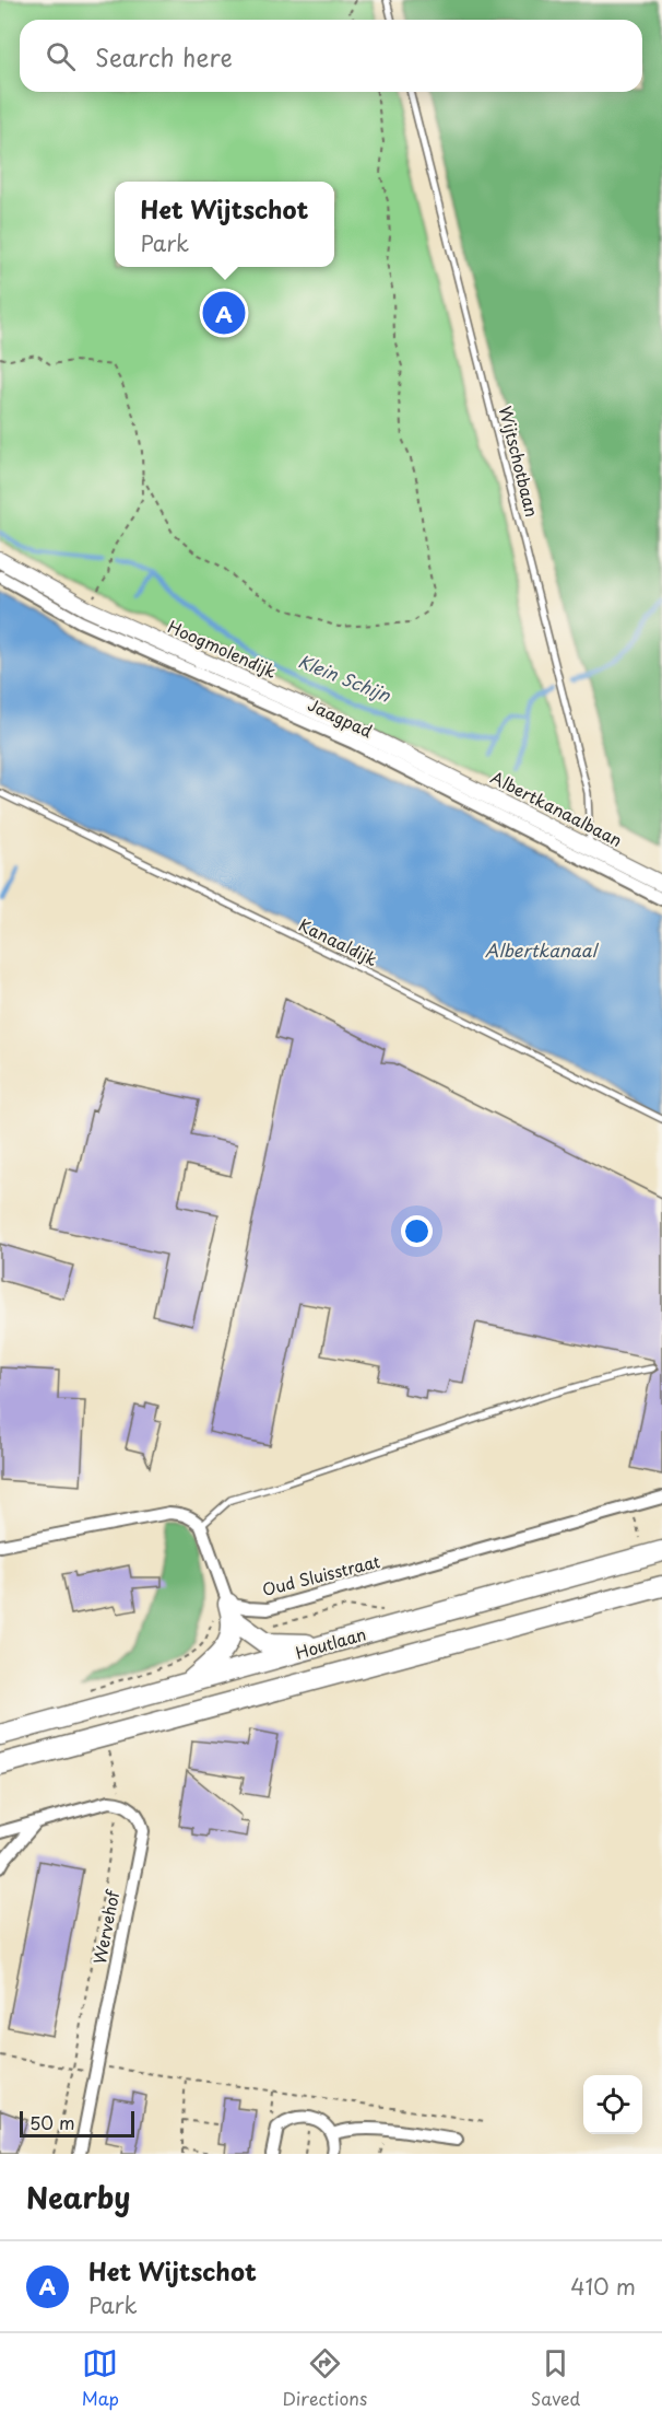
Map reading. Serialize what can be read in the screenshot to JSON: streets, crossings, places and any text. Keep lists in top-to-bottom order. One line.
{"streets":{"main road":["Houtlaan"],"street":["Hoogmolendijk","Jaagpad","Albertkanaalbaan","Oud Sluisstraat","Wervehof"],"lane":["Wijtschotbaan","Kanaaldijk"]},"crossings":[["Wijtschotbaan","Albertkanaalbaan"],["Hoogmolendijk","Albertkanaalbaan"]],"water":["Klein Schijn","Albertkanaal"],"scale_bar":"50 m","page":{"search":"Search here","popup":["Het Wijtschot","Park"],"pins":"A","scale":"50 m","heading":"Nearby","list":[{"mark":"A","name":"Het Wijtschot","note":"Park","value":"410 m"}],"nav":["Map","Directions","Saved"]}}
